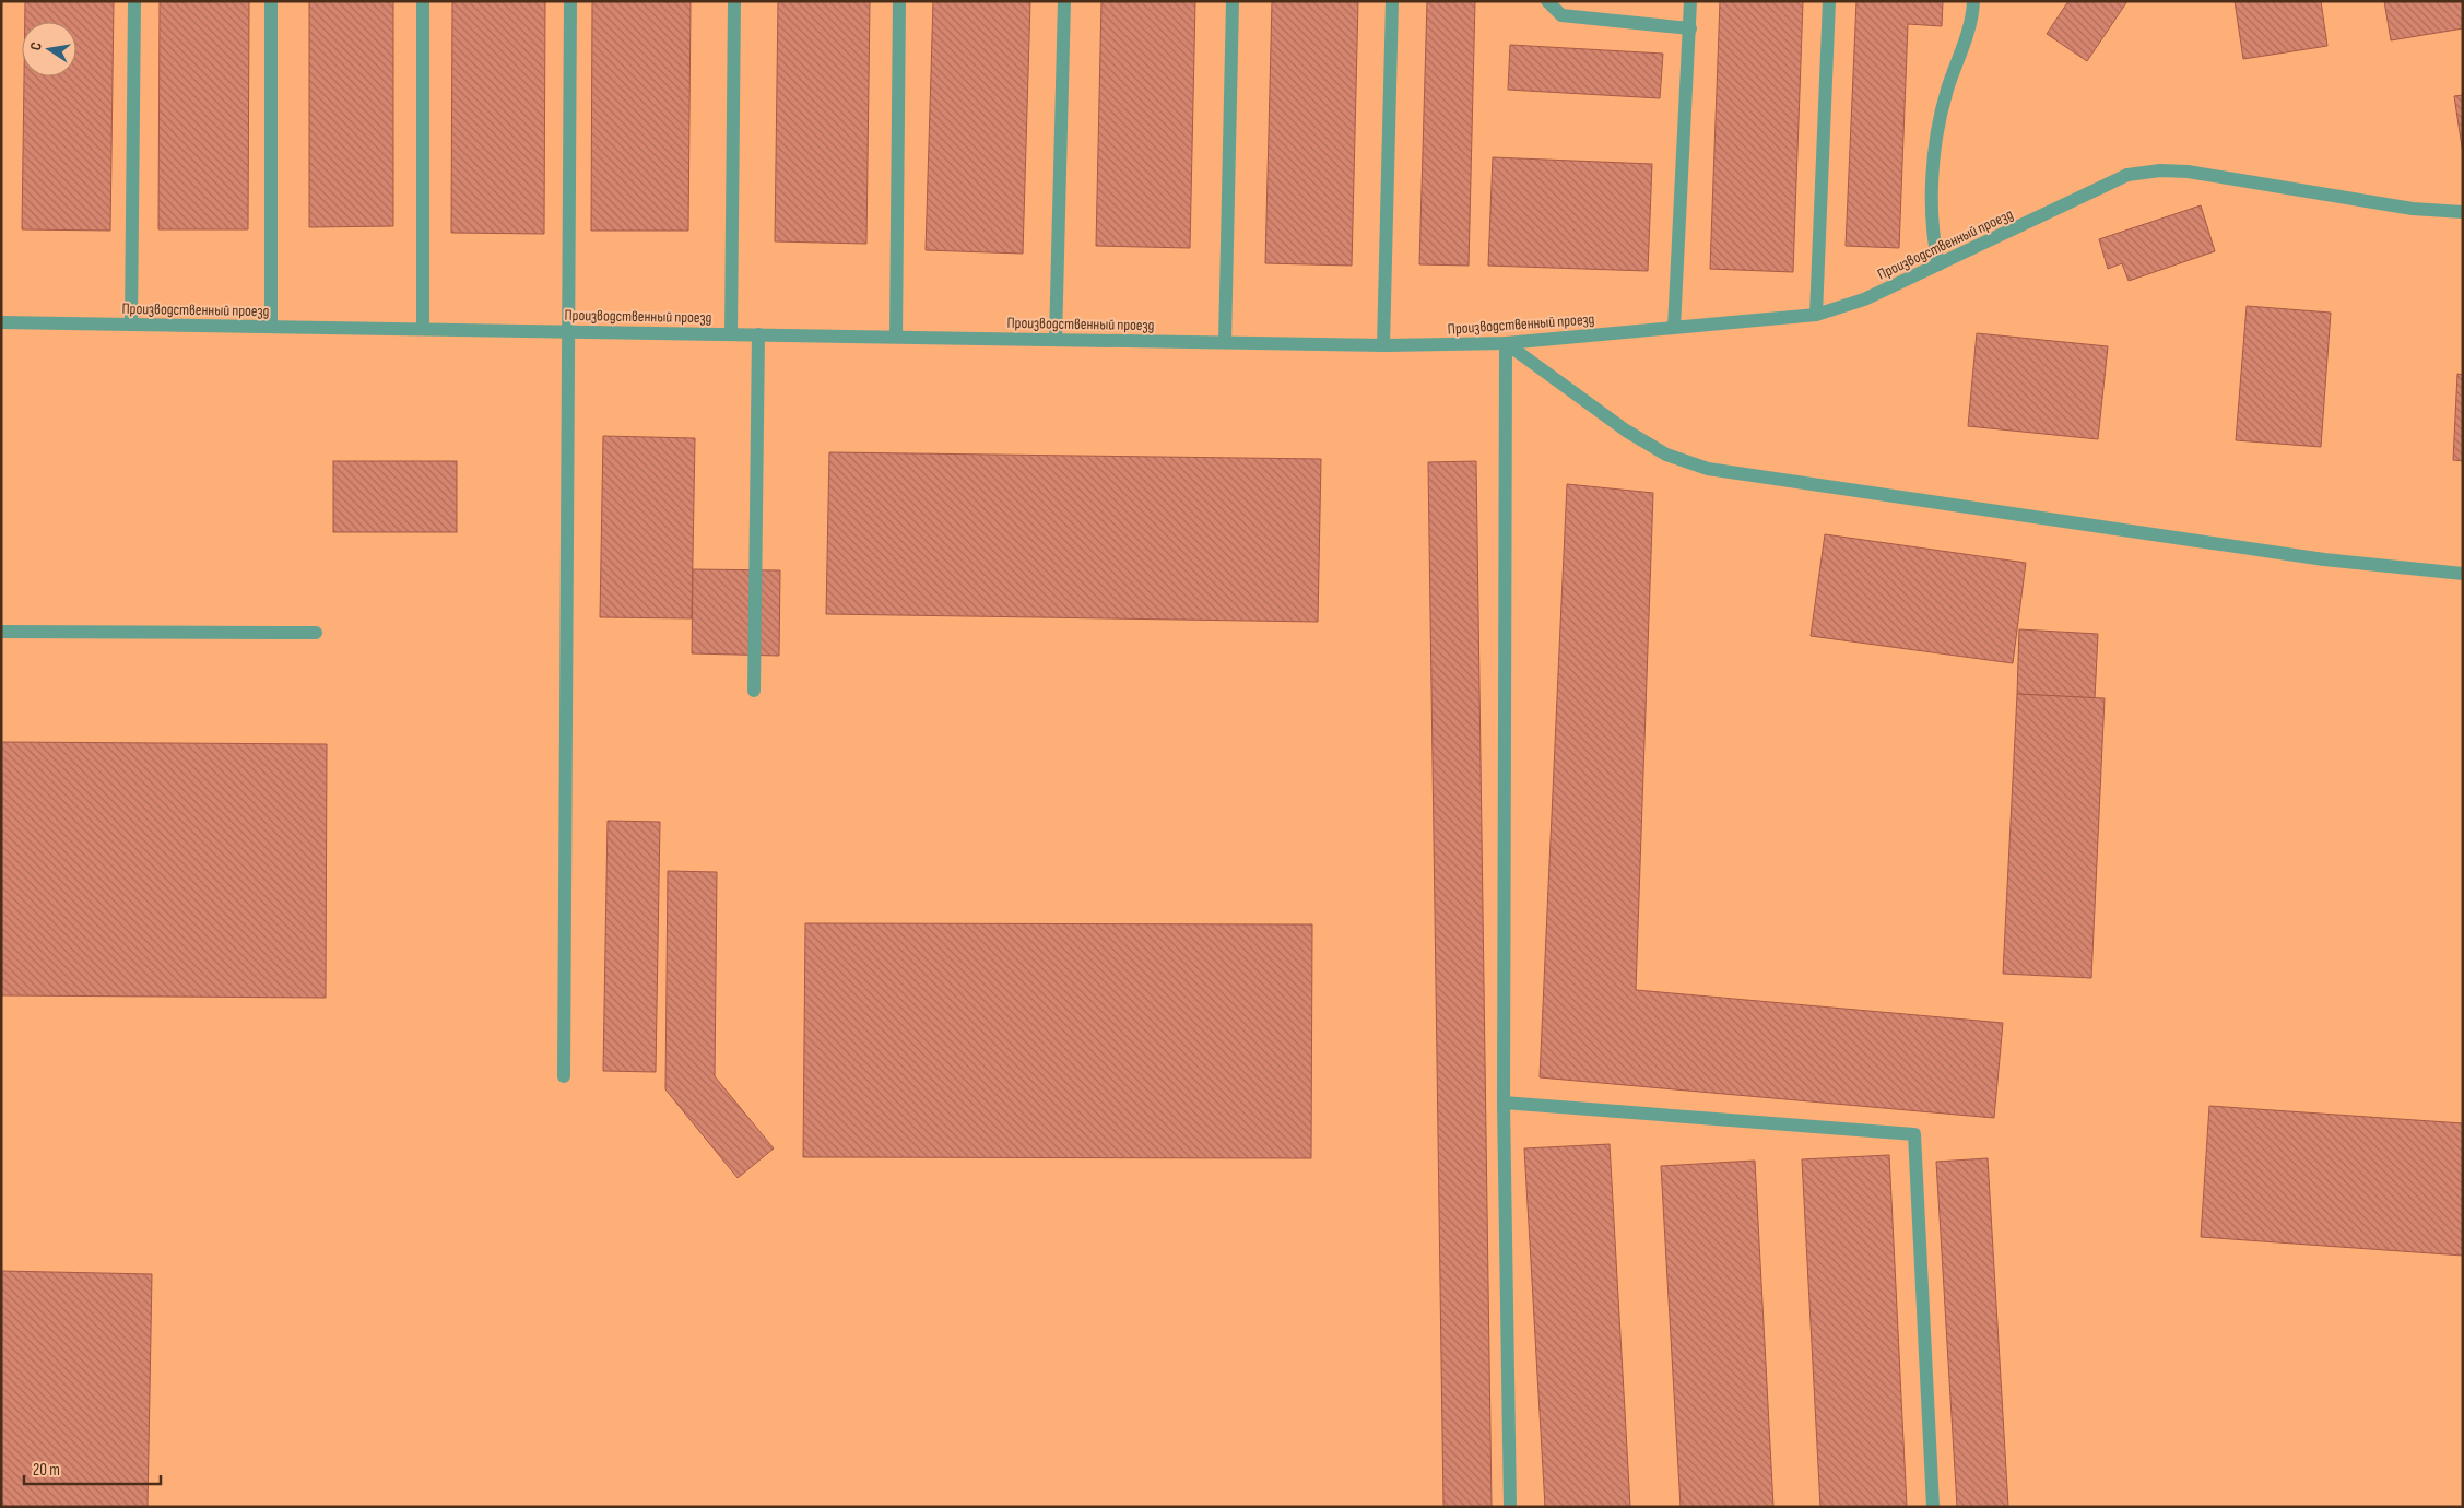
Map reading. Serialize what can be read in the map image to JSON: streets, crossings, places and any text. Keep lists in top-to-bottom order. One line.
{"streets":{"street":["Производственный проезд"]},"scale_bar":"20 m","north":"left"}
